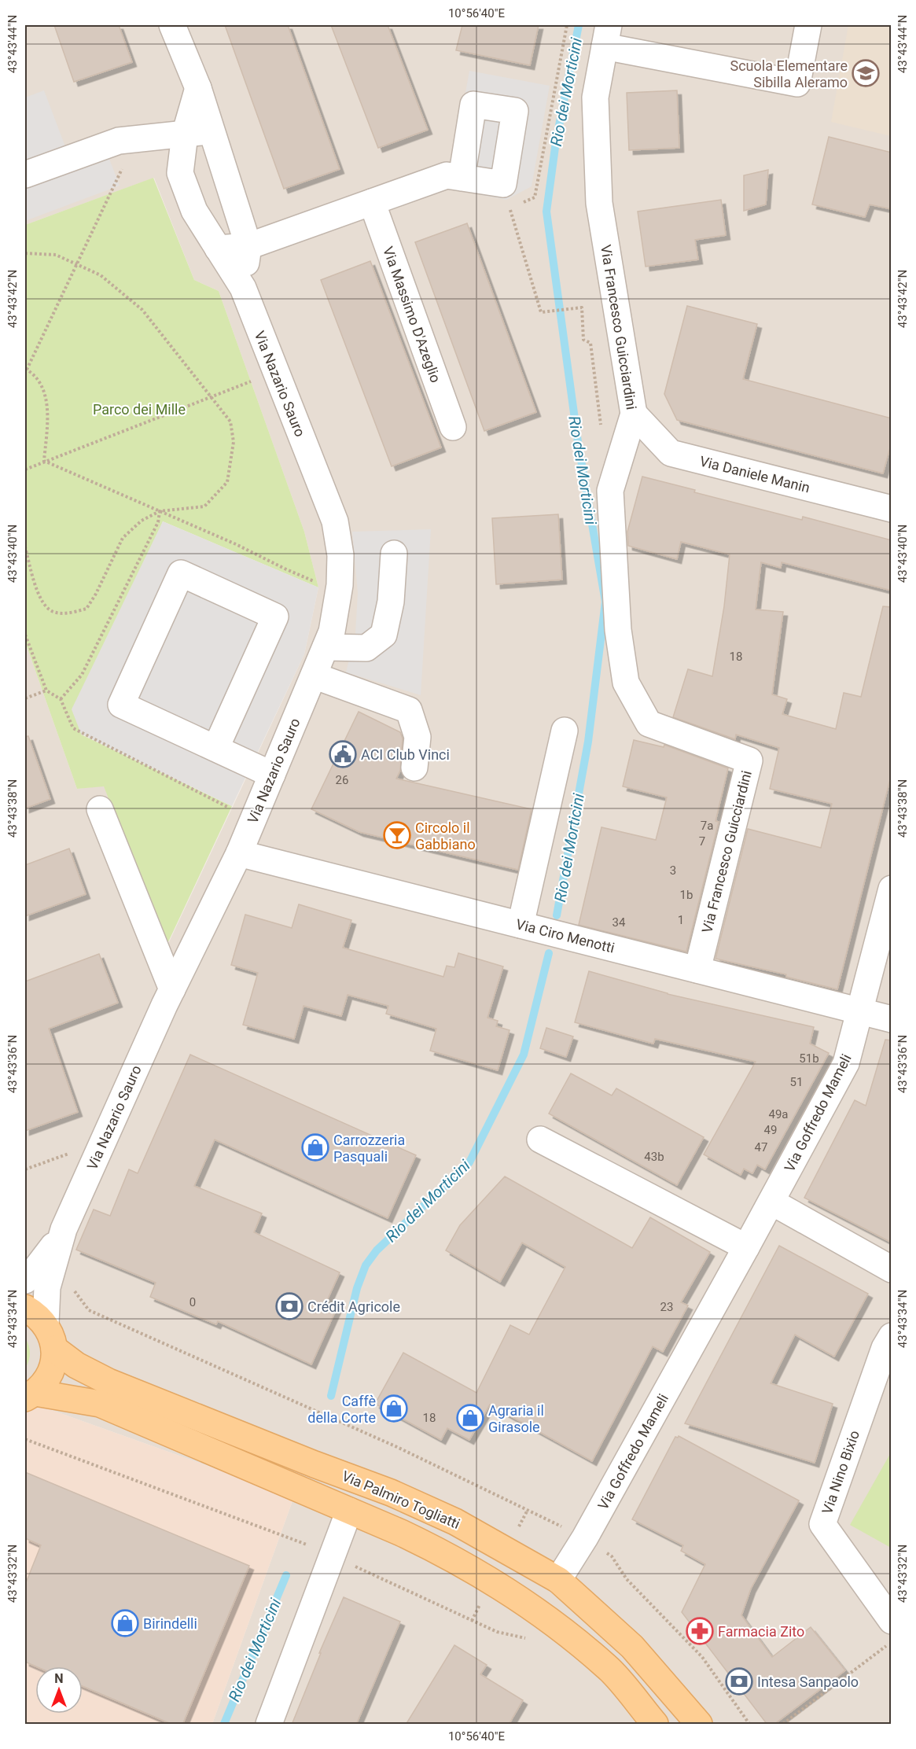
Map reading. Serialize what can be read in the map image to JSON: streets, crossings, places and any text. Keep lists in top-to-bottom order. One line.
{"streets":{"main road":["Via Palmiro Togliatti"],"street":["Via Massimo D'Azeglio","Via Francesco Guicciardini","Via Nazario Sauro","Via Daniele Manin","Via Ciro Menotti","Via Goffredo Mameli","Via Nino Bixio"]},"crossings":[["Via Francesco Guicciardini","Via Daniele Manin"],["Via Francesco Guicciardini","Via Ciro Menotti"],["Via Nazario Sauro","Via Ciro Menotti"],["Via Ciro Menotti","Via Goffredo Mameli"],["Via Goffredo Mameli","Via Palmiro Togliatti"]],"water":["Rio dei Morticini"],"parks":["Parco dei Mille"],"places":{"school or university":["Scuola Elementare Sibilla Aleramo"],"public building":["ACI Club Vinci"],"bar":["Circolo il Gabbiano"],"shop":["Carrozzeria Pasquali","Caffè della Corte","Agraria il Girasole","Birindelli"],"bank":["Crédit Agricole","Intesa Sanpaolo"],"pharmacy":["Farmacia Zito"]},"house_numbers":["18","26","7a","7","3","1b","1","34","51b","51","49a","49","47","43b","0","23","18"],"north":"top","coordinates":["10°56'40\"E","43°43'44\"N","43°43'42\"N","43°43'40\"N","43°43'38\"N","43°43'36\"N","43°43'34\"N","43°43'32\"N"]}
